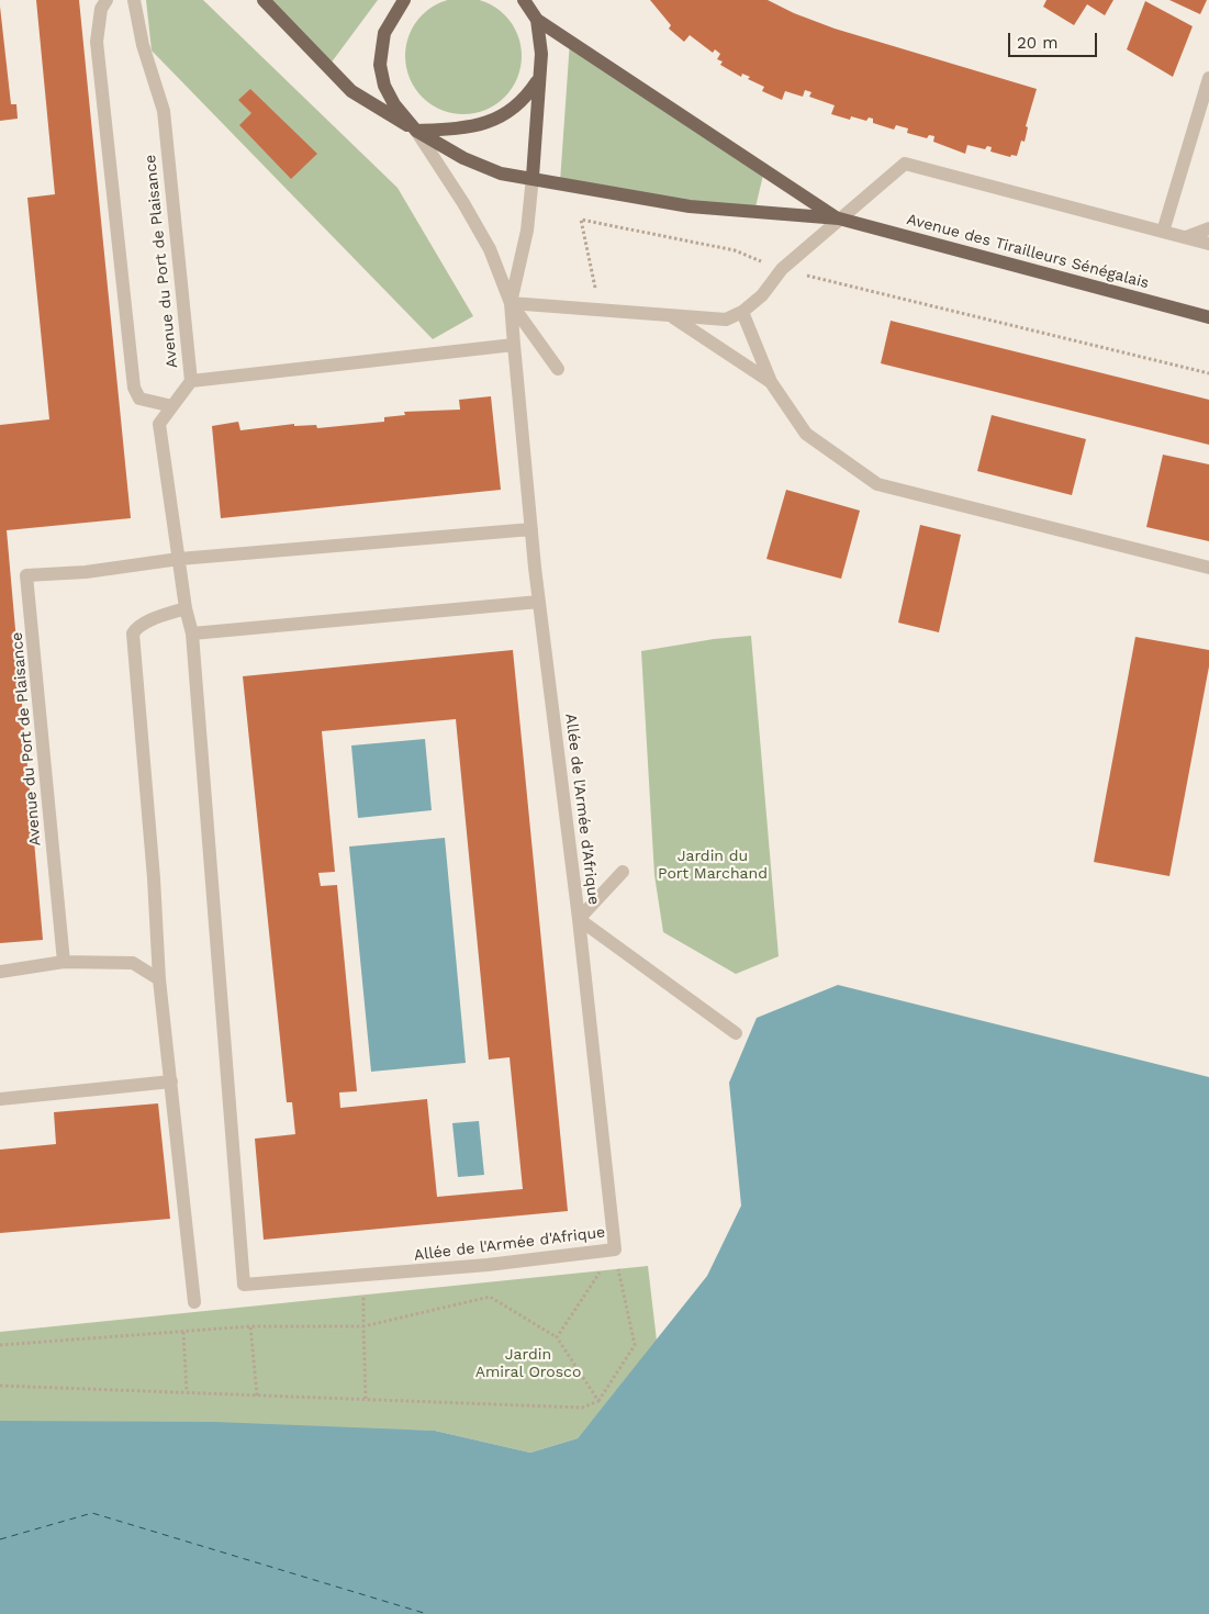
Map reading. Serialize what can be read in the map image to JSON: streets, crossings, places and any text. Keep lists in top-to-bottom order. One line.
{"streets":{"main road":["Avenue des Tirailleurs Sénégalais"],"street":["Avenue du Port de Plaisance","Allée de l'Armée d'Afrique"]},"crossings":[["Avenue des Tirailleurs Sénégalais","Allée de l'Armée d'Afrique"]],"parks":["Jardin du Port Marchand","Jardin Amiral Orosco"],"scale_bar":"20 m"}
